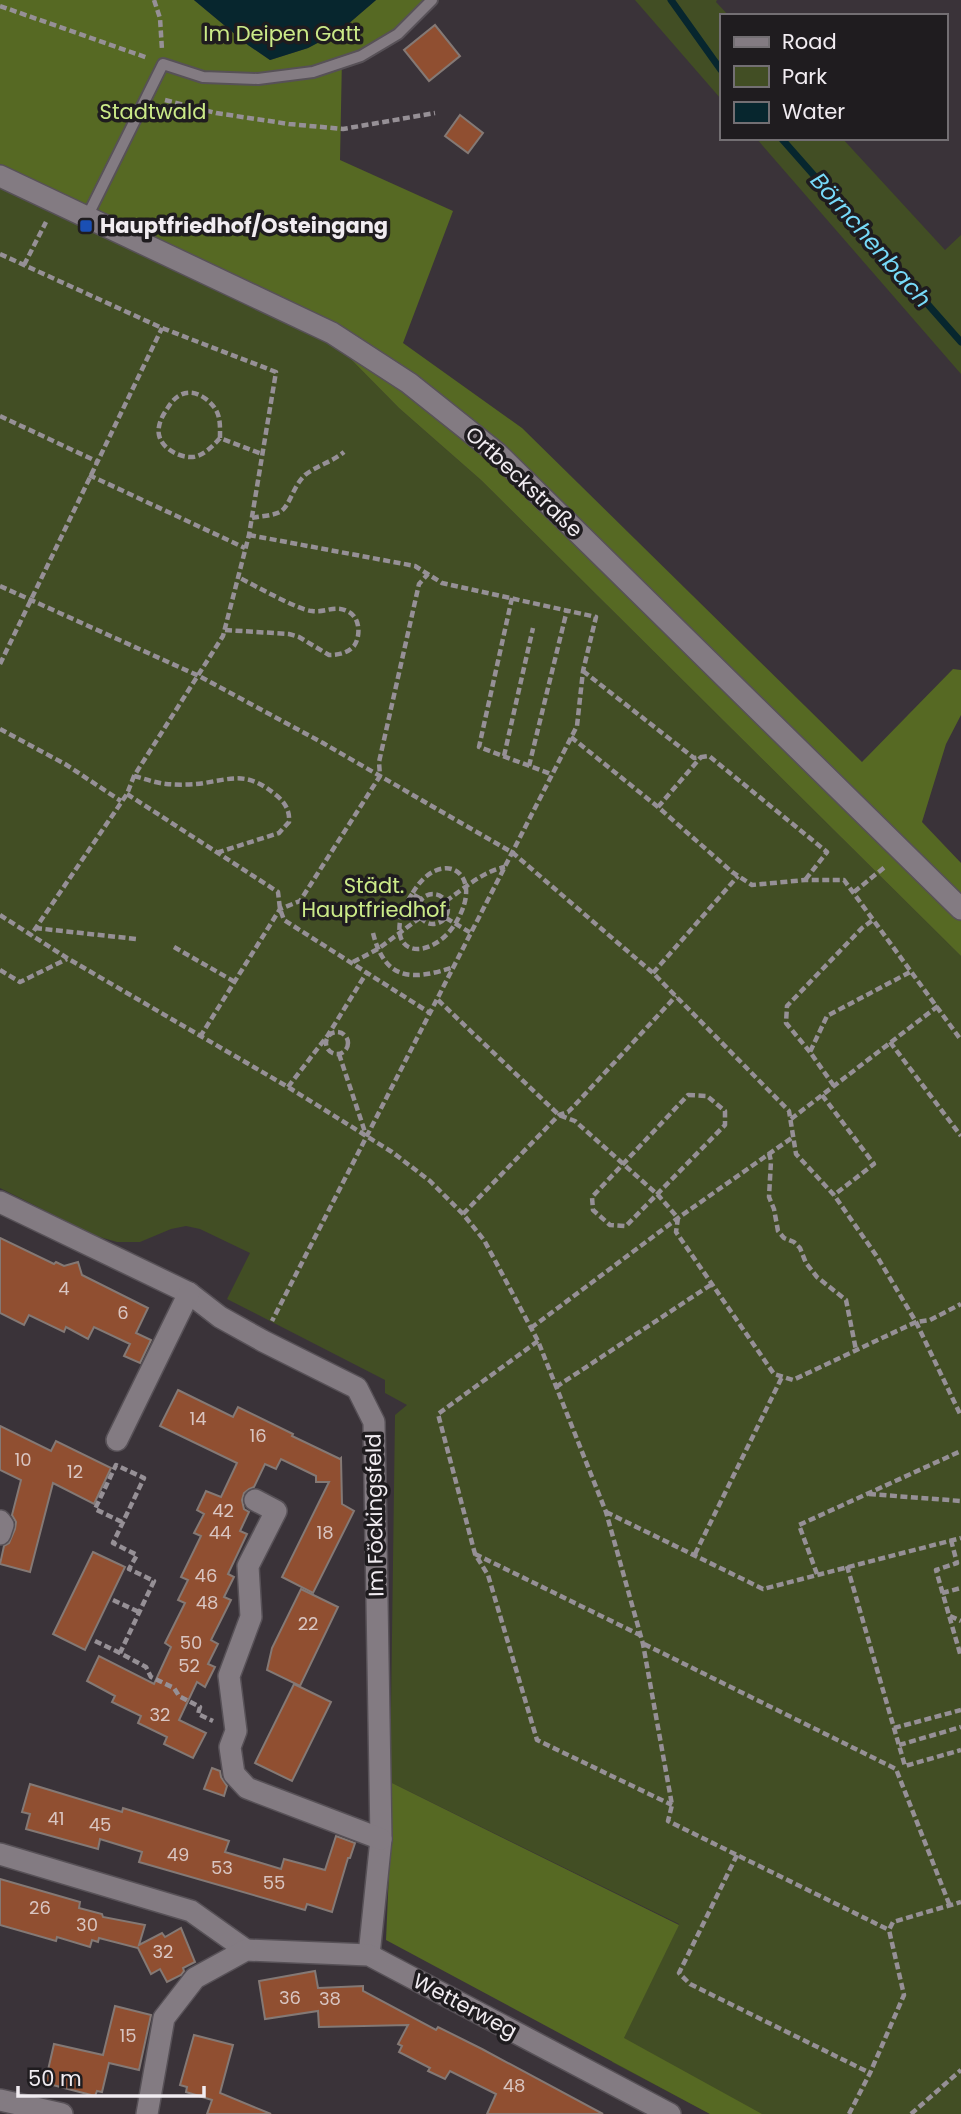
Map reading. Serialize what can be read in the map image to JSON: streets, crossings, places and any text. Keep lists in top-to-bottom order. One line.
{"streets":{"street":["Ortbeckstraße","Im Föckingsfeld","Wetterweg"]},"crossings":[["Im Föckingsfeld","Wetterweg"]],"water":["Börnchenbach"],"parks":["Im Deipen Gatt","Stadtwald","Städt. Hauptfriedhof"],"places":{"transit":["Hauptfriedhof/Osteingang"]},"house_numbers":["4","6","14","16","10","12","42","44","18","46","48","22","50","52","32","41","45","49","53","55","26","30","32","36","38","15","48"],"legend":["Road","Park","Water"],"scale_bar":"50 m"}
